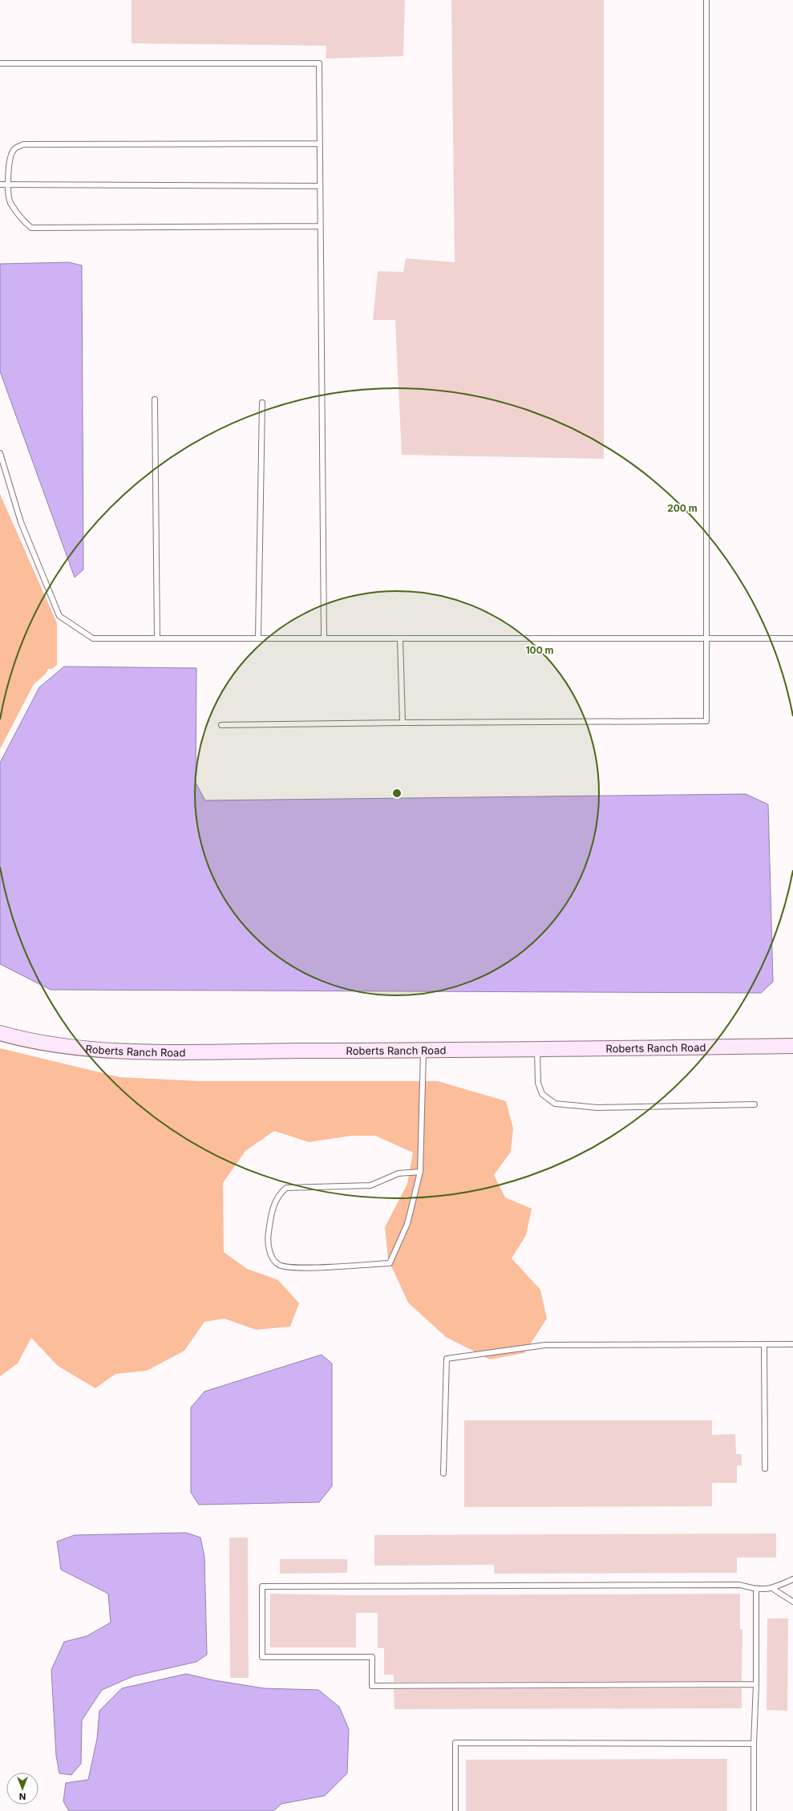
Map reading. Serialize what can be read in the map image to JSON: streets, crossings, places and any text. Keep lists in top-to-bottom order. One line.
{"streets":{"street":["Roberts Ranch Road"]},"north":"bottom","rings":["200 m","100 m"]}
